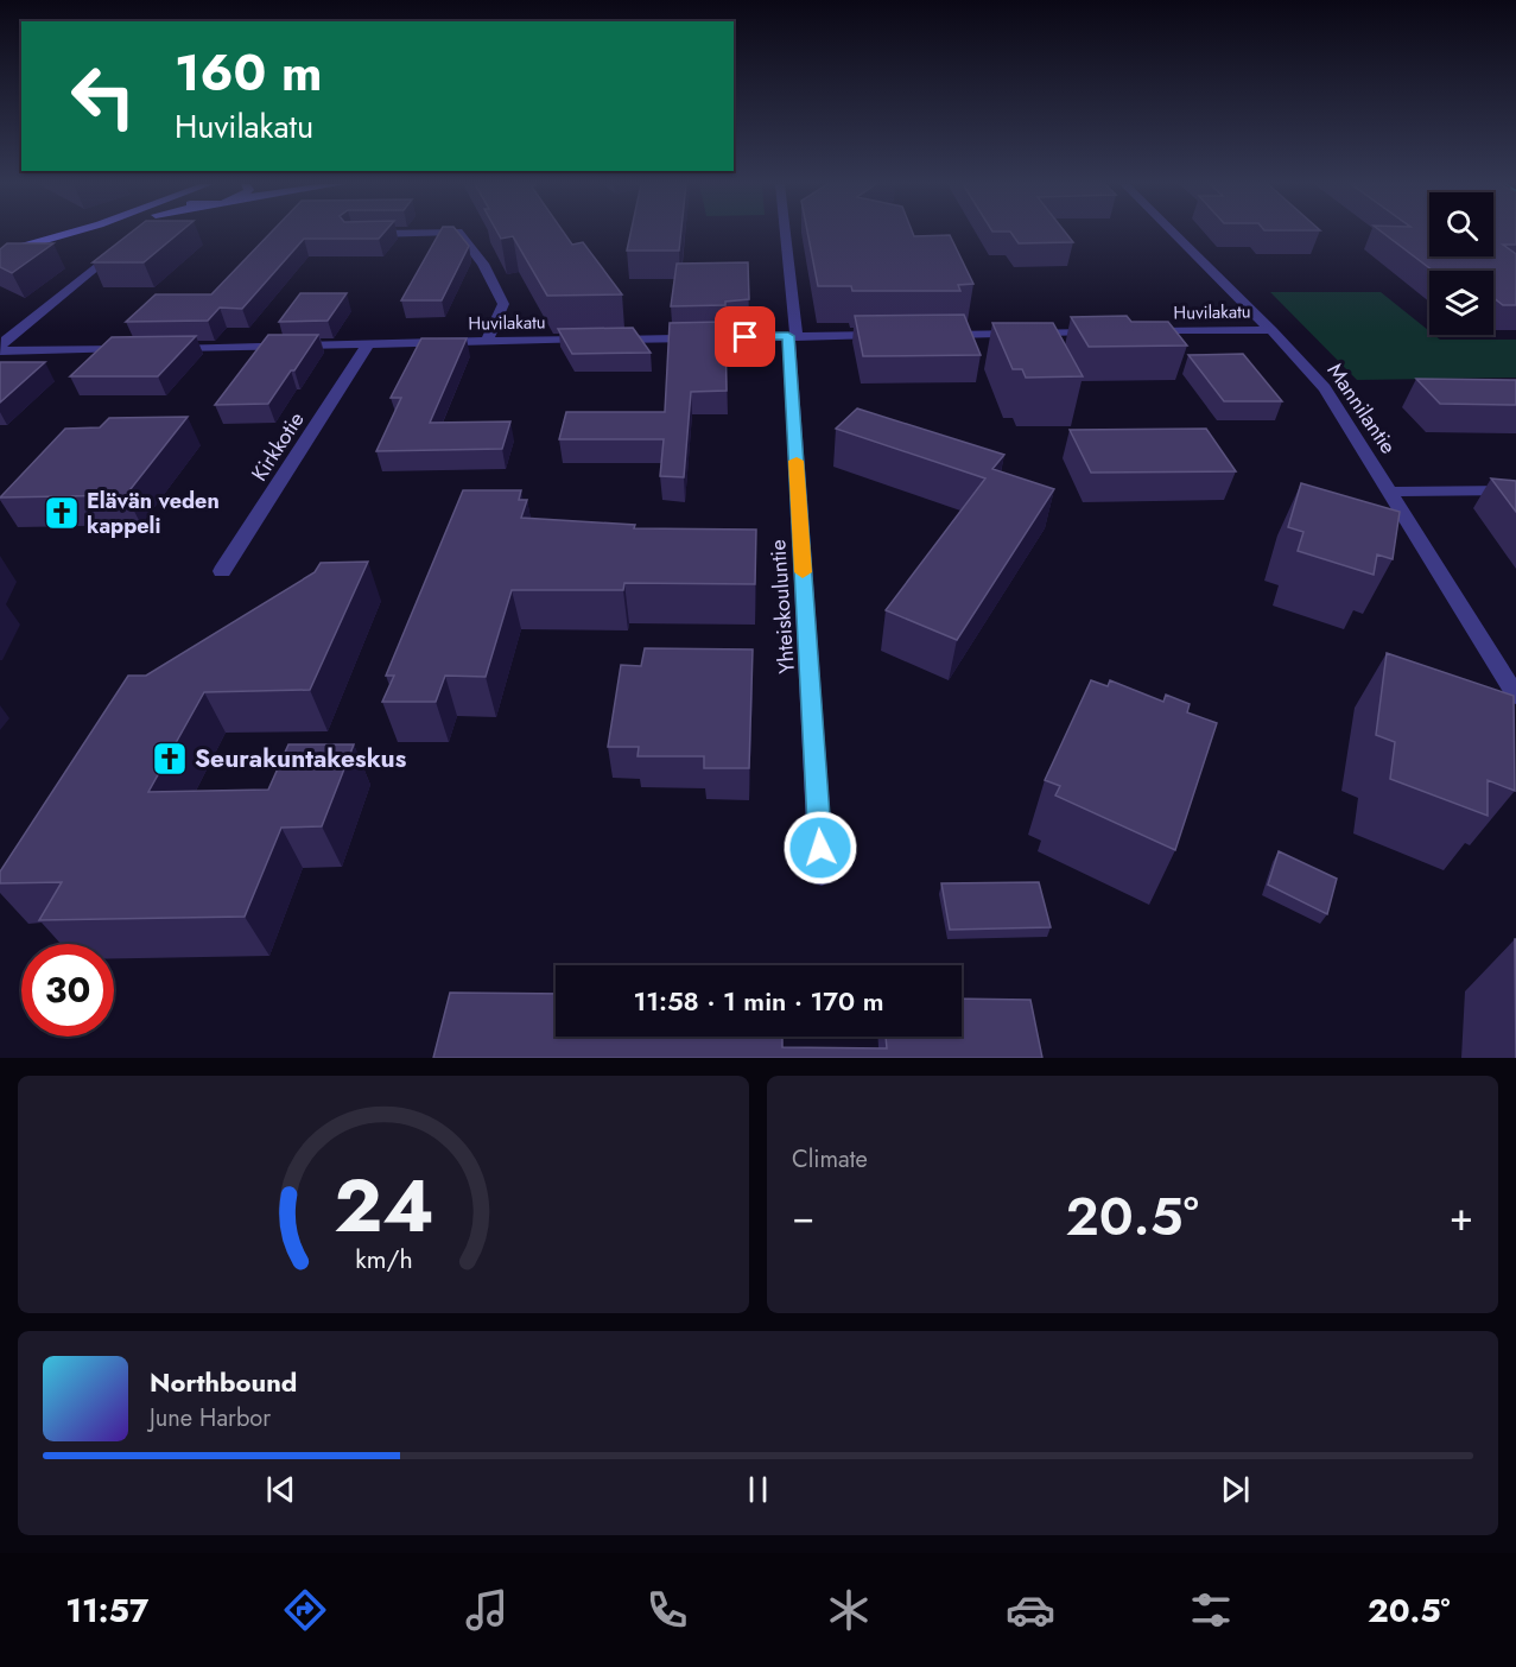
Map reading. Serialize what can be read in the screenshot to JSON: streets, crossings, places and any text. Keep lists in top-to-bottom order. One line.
{"streets":{"street":["Huvilakatu","Mannilantie","Kirkkotie","Yhteiskouluntie"]},"crossings":[["Huvilakatu","Mannilantie"],["Huvilakatu","Kirkkotie"],["Huvilakatu","Yhteiskouluntie"]],"places":{"church":["Elävän veden kappeli","Seurakuntakeskus"]},"page":{"turn":["160 m","Huvilakatu"],"limit":"30","trip":"11:58 · 1 min · 170 m","tile":"Climate","heat":["−","20.5°","+"],"song":["Northbound","June Harbor"],"tabs":["11:57","20.5°"],"gauge":["24","km/h"]}}
